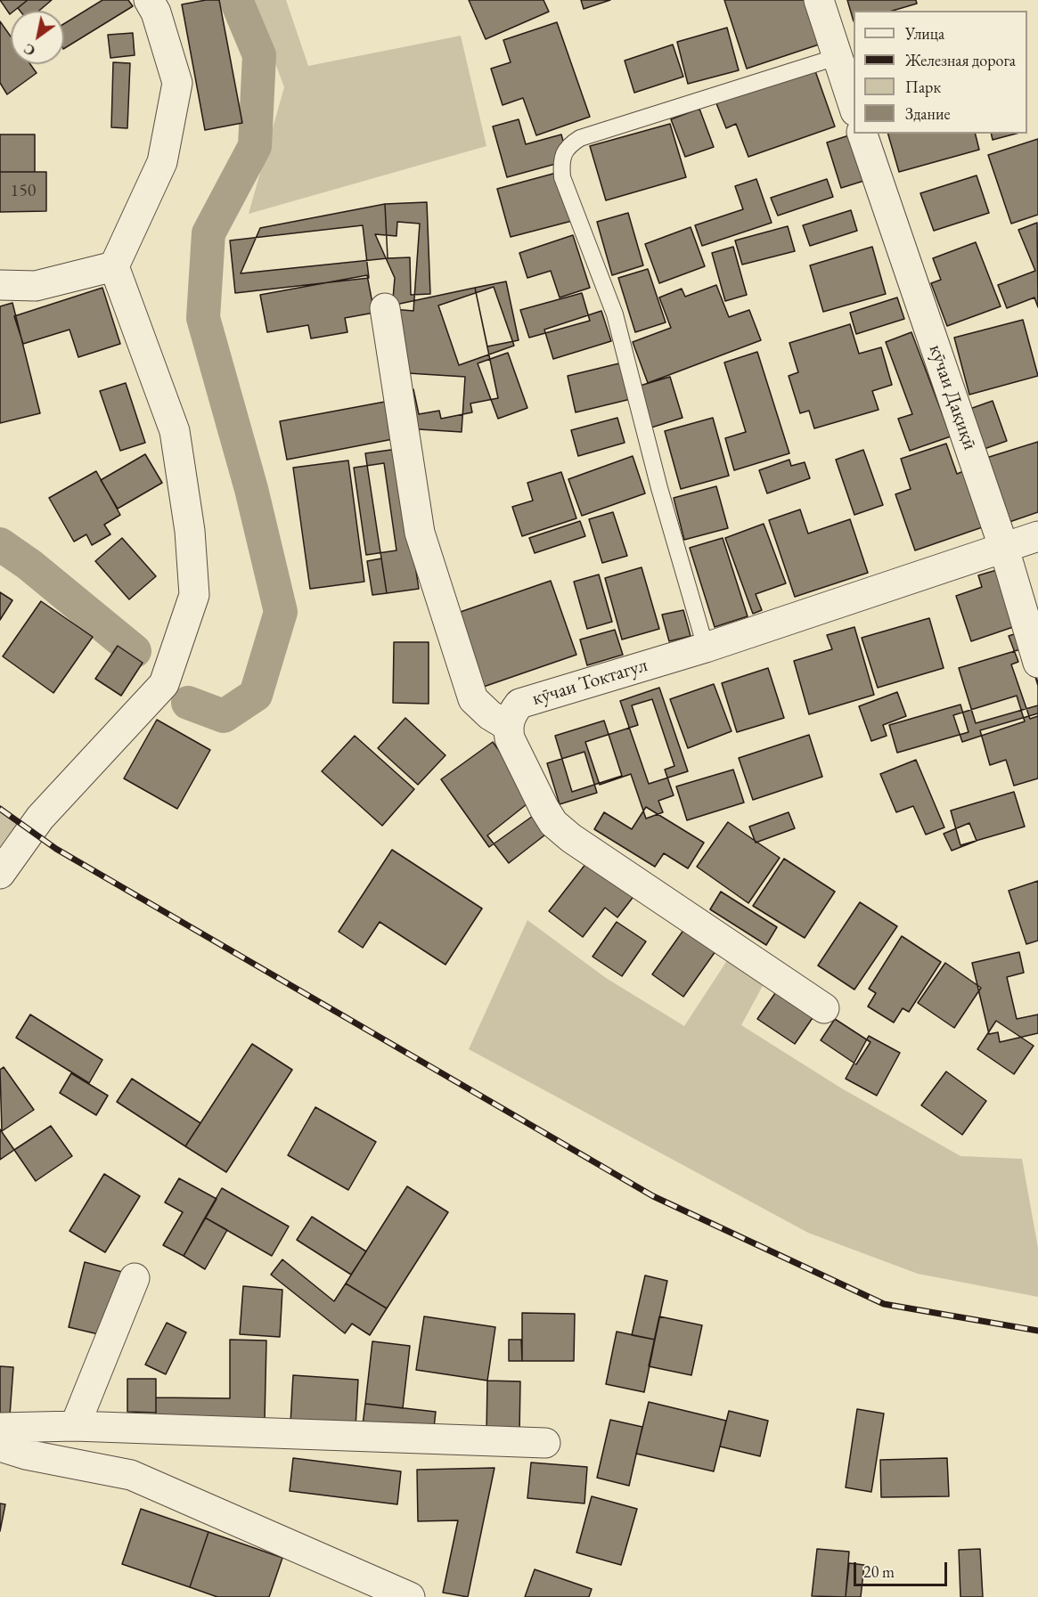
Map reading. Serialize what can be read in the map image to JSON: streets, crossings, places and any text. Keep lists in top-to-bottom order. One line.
{"streets":{"street":["кӯчаи Дақиқӣ","кӯчаи Токтагул"]},"crossings":[["кӯчаи Дақиқӣ","кӯчаи Токтагул"]],"house_numbers":["150"],"legend":["Улица","Железная дорога","Парк","Здание"],"scale_bar":"20 m","north":"bottom left"}
